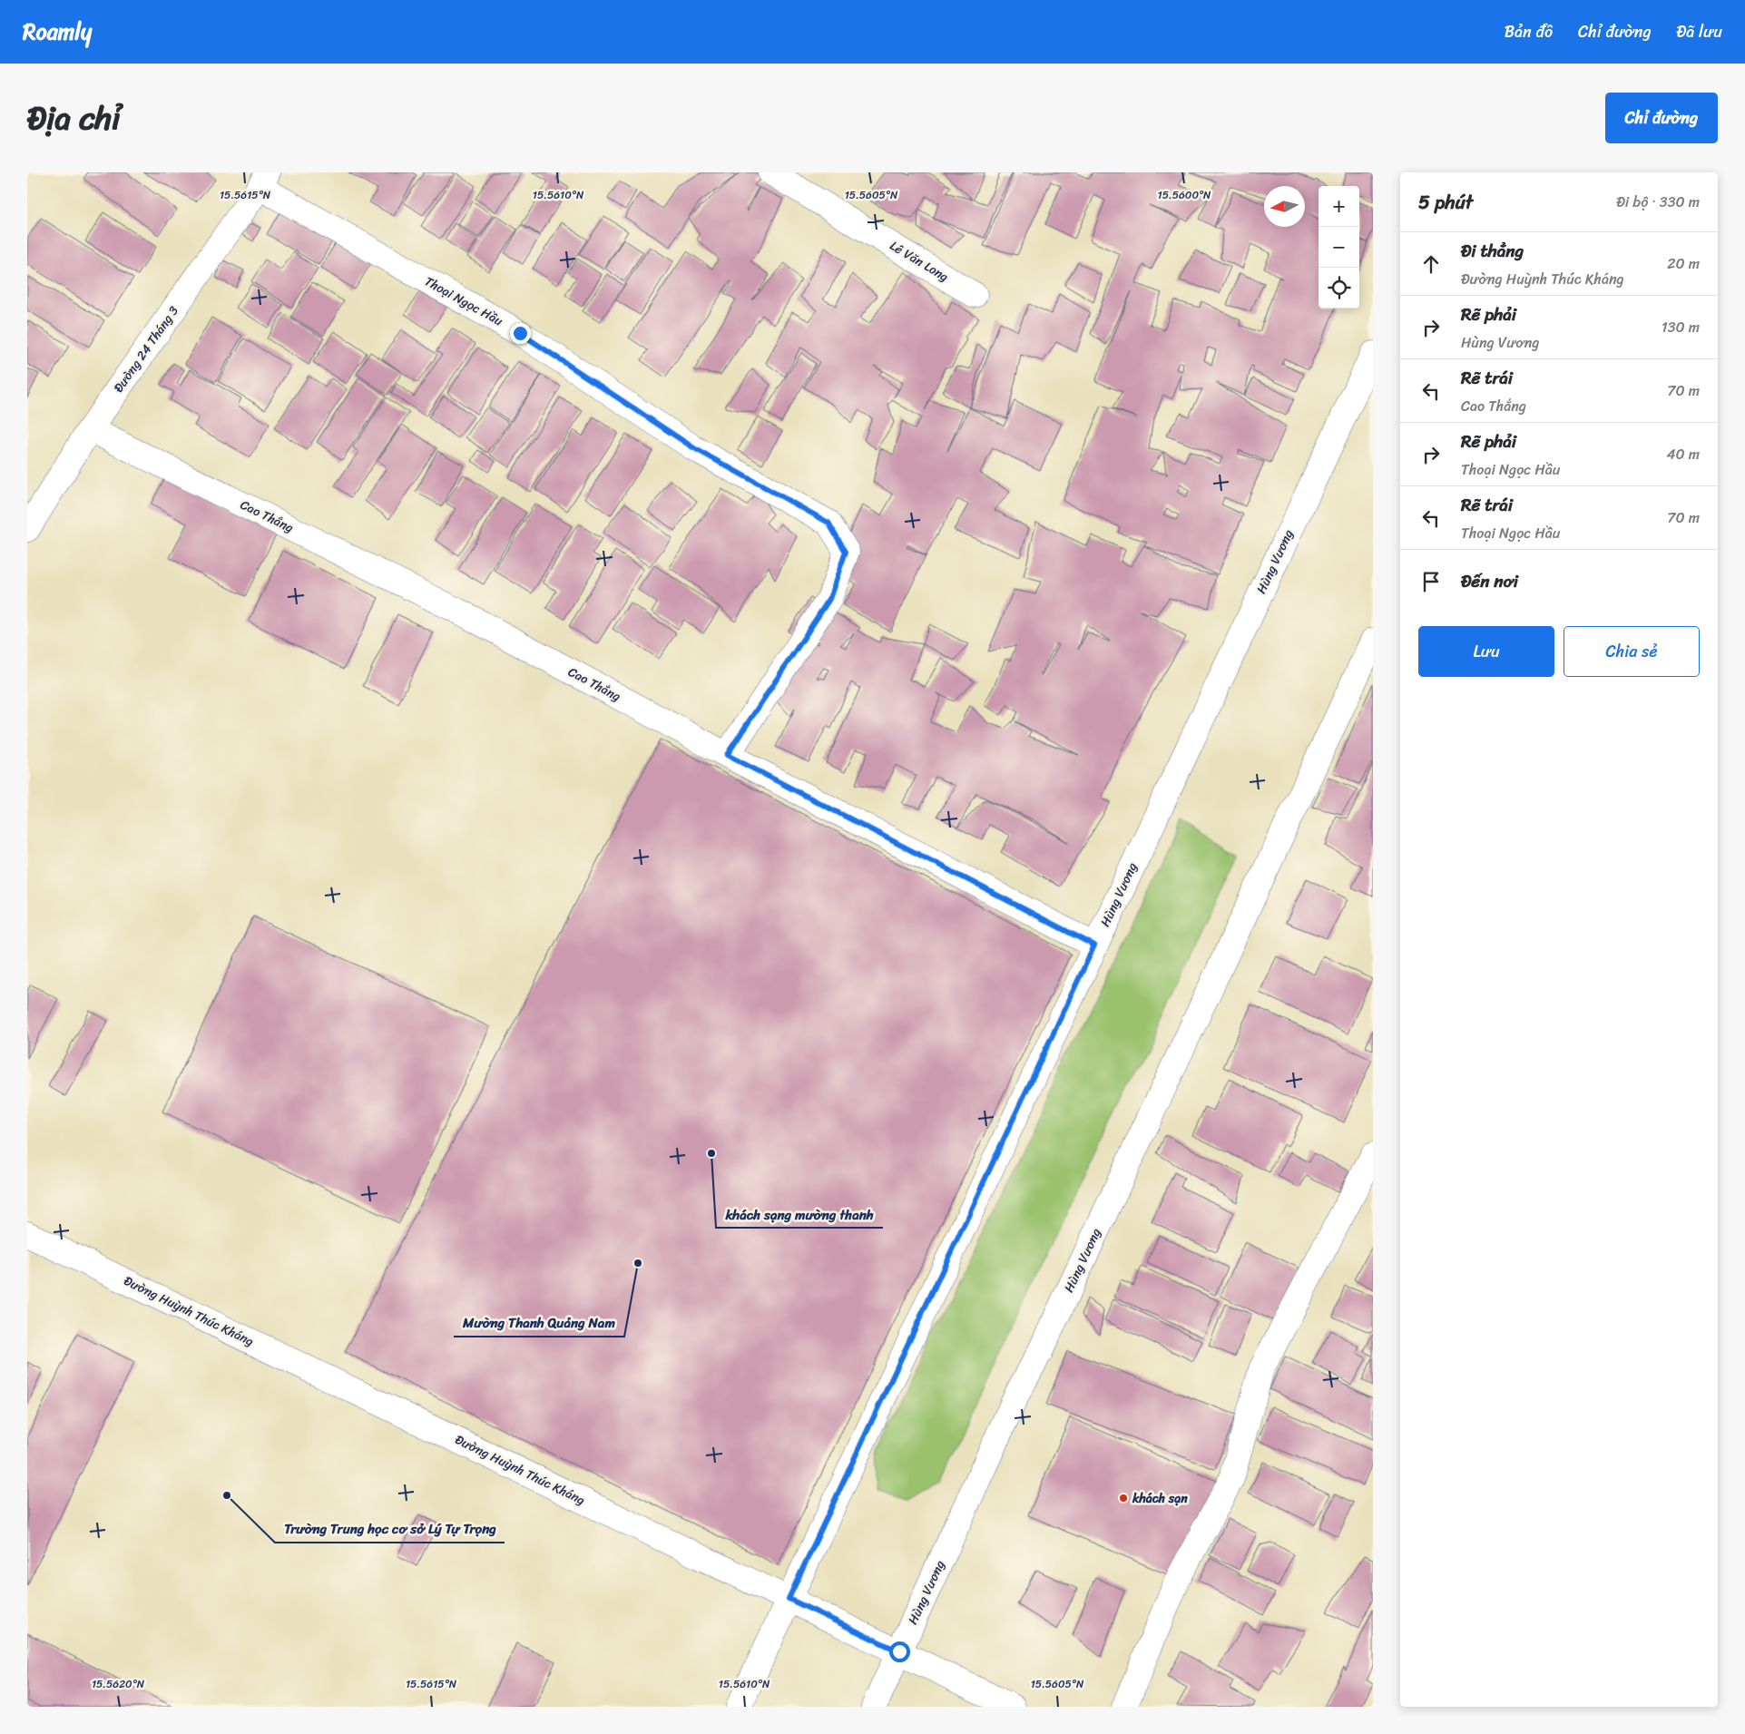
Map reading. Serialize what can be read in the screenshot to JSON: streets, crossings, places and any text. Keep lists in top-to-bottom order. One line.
{"streets":{"street":["Lê Văn Long","Thoại Ngọc Hầu","Đường 24 Tháng 3","Cao Thắng","Hùng Vương","Đường Huỳnh Thúc Kháng"]},"crossings":[["Thoại Ngọc Hầu","Đường 24 Tháng 3"],["Thoại Ngọc Hầu","Cao Thắng"],["Đường 24 Tháng 3","Cao Thắng"],["Cao Thắng","Hùng Vương"],["Hùng Vương","Đường Huỳnh Thúc Kháng"]],"places":["khách sạng mường thanh","Mường Thanh Quảng Nam","Trường Trung học cơ sở Lý Tự Trọng","khách sạn"],"north":"left","page":{"header":"Roamly","nav":["Bản đồ","Chỉ đường","Đã lưu"],"title":"Địa chỉ","buttons":["Chỉ đường",["Lưu","Chia sẻ"]],"heading":["5 phút","Đi bộ · 330 m"],"map_buttons":["+","−"],"list":[["Đi thẳng","Đường Huỳnh Thúc Kháng","20 m"],["Rẽ phải","Hùng Vương","130 m"],["Rẽ trái","Cao Thắng","70 m"],["Rẽ phải","Thoại Ngọc Hầu","40 m"],["Rẽ trái","Thoại Ngọc Hầu","70 m"],"Đến nơi"]},"coordinates":["15.5615°N","15.5610°N","15.5605°N","15.5600°N","15.5620°N"]}
